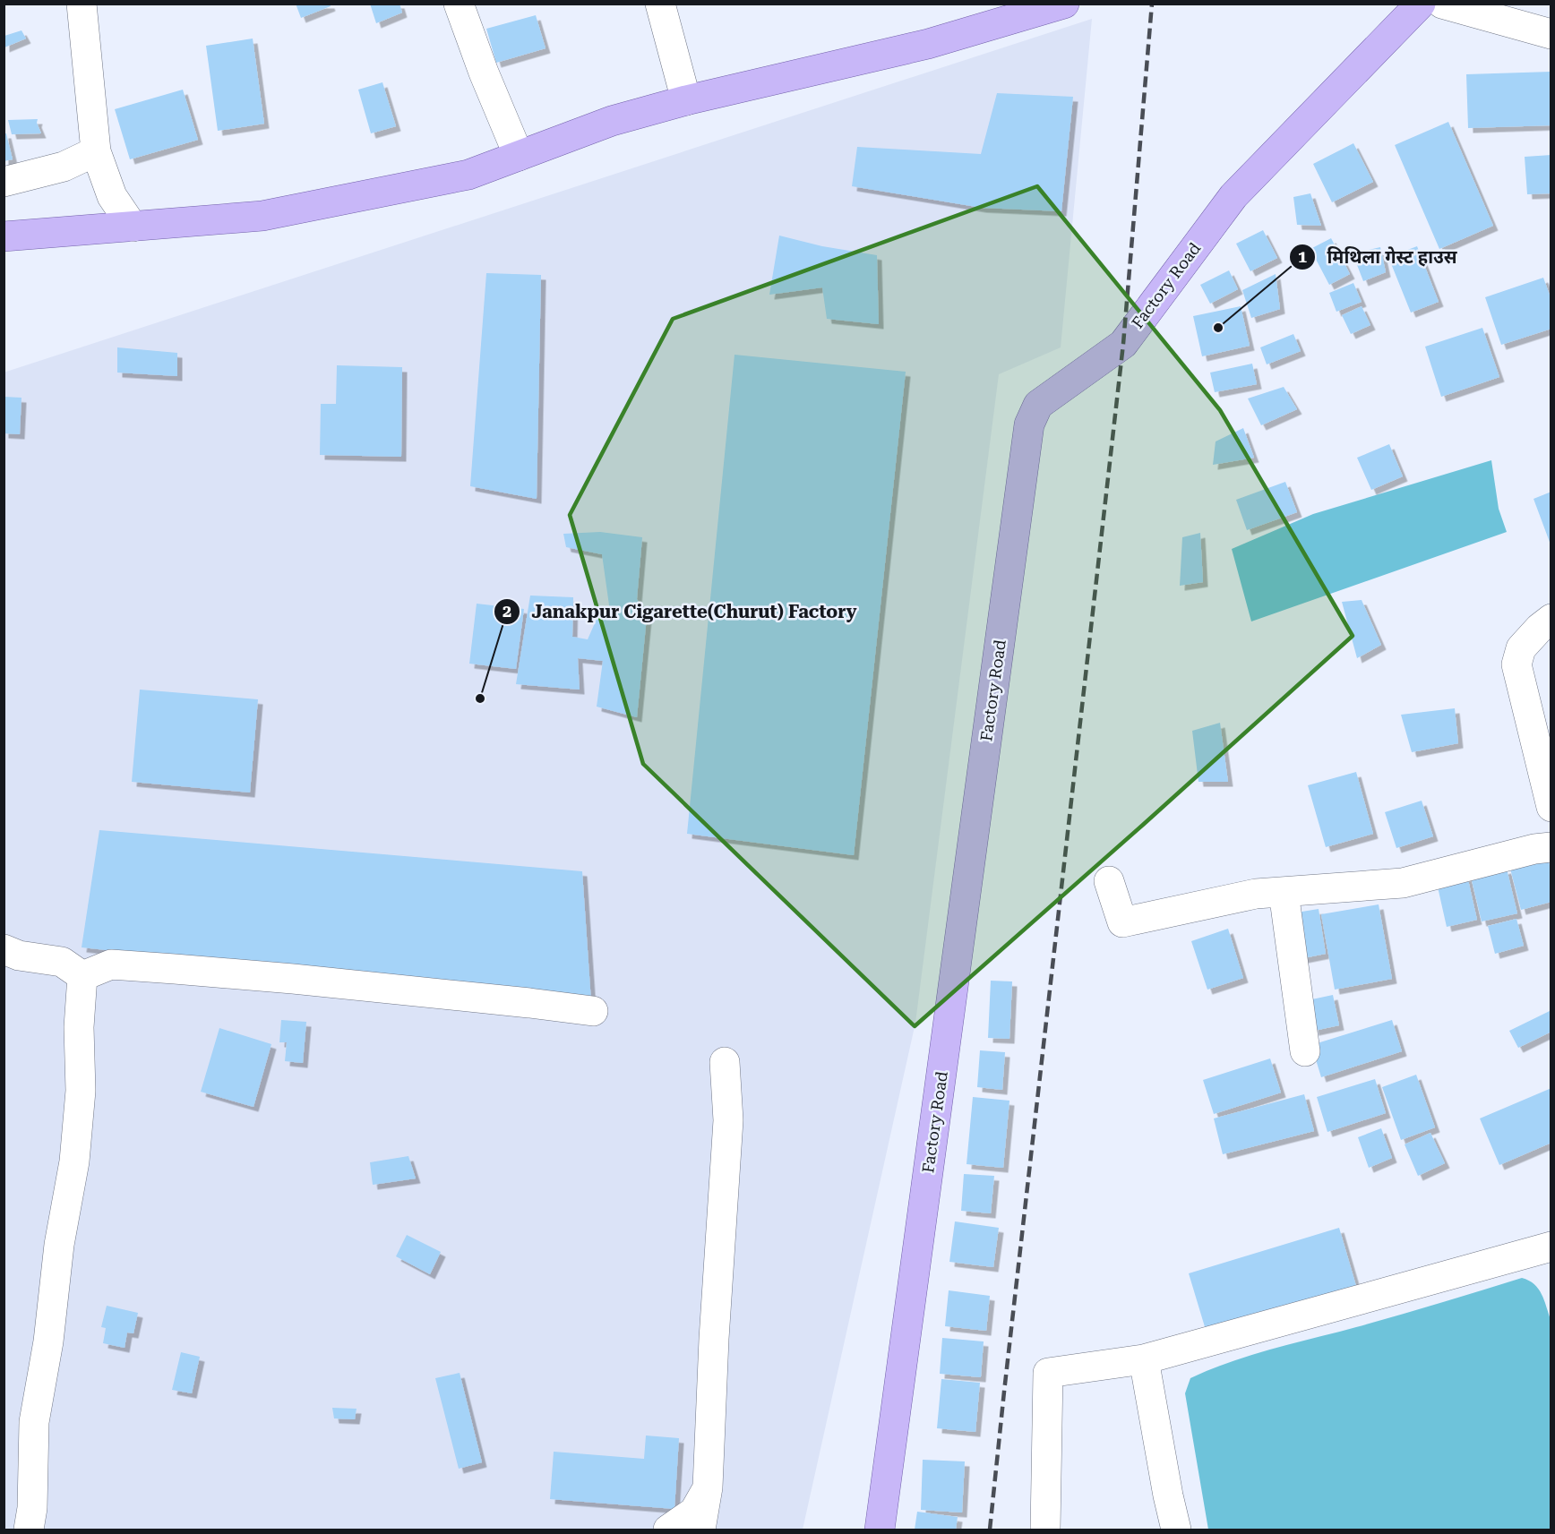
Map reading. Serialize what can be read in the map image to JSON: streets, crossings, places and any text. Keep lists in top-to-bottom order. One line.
{"streets":{"main road":["Factory Road"]},"places":["मिथिला गेस्ट हाउस","Janakpur Cigarette(Churut) Factory"]}
